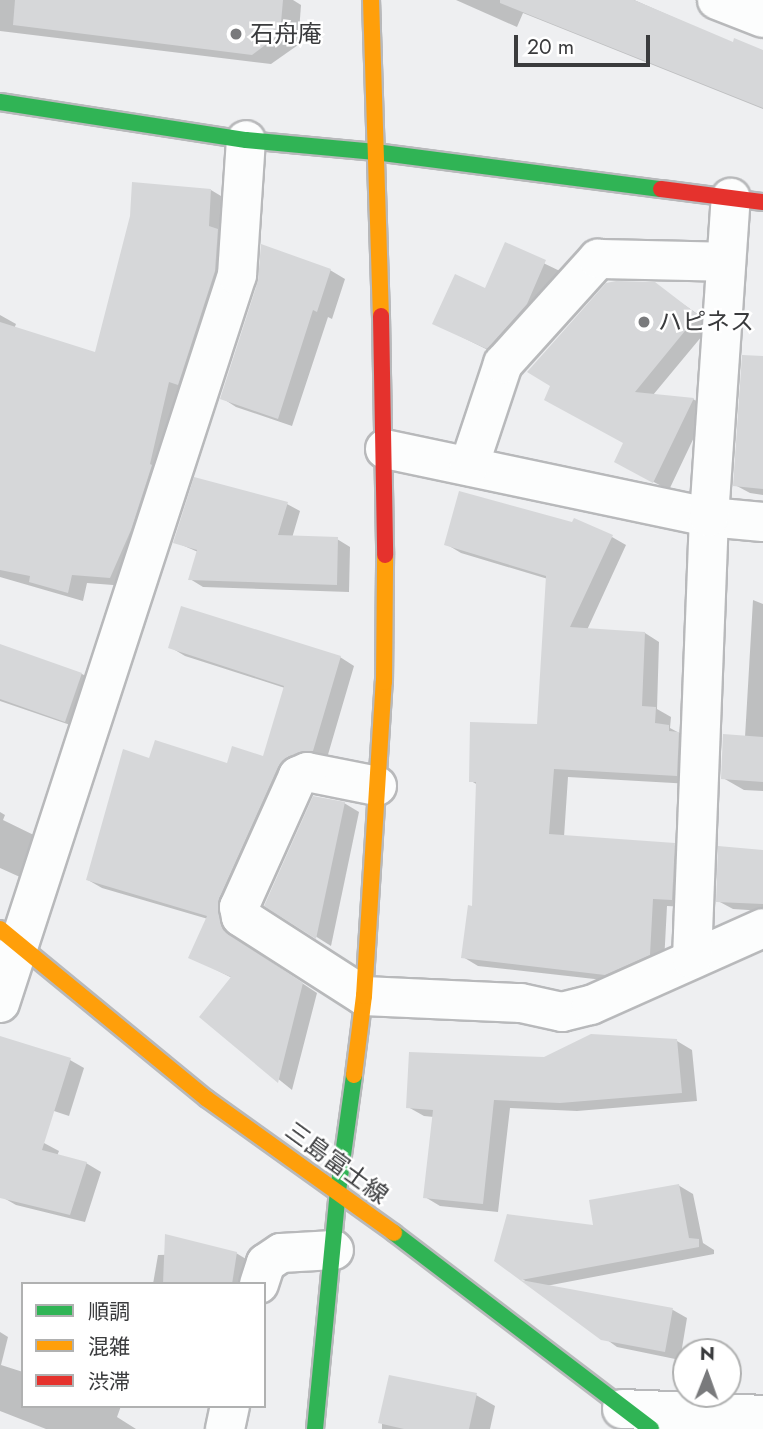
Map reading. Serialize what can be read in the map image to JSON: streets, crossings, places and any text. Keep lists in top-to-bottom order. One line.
{"streets":{"street":["三島富士線"]},"places":["石舟庵","ハピネス"],"legend":["順調","混雑","渋滞"],"scale_bar":"20 m","north":"top"}
